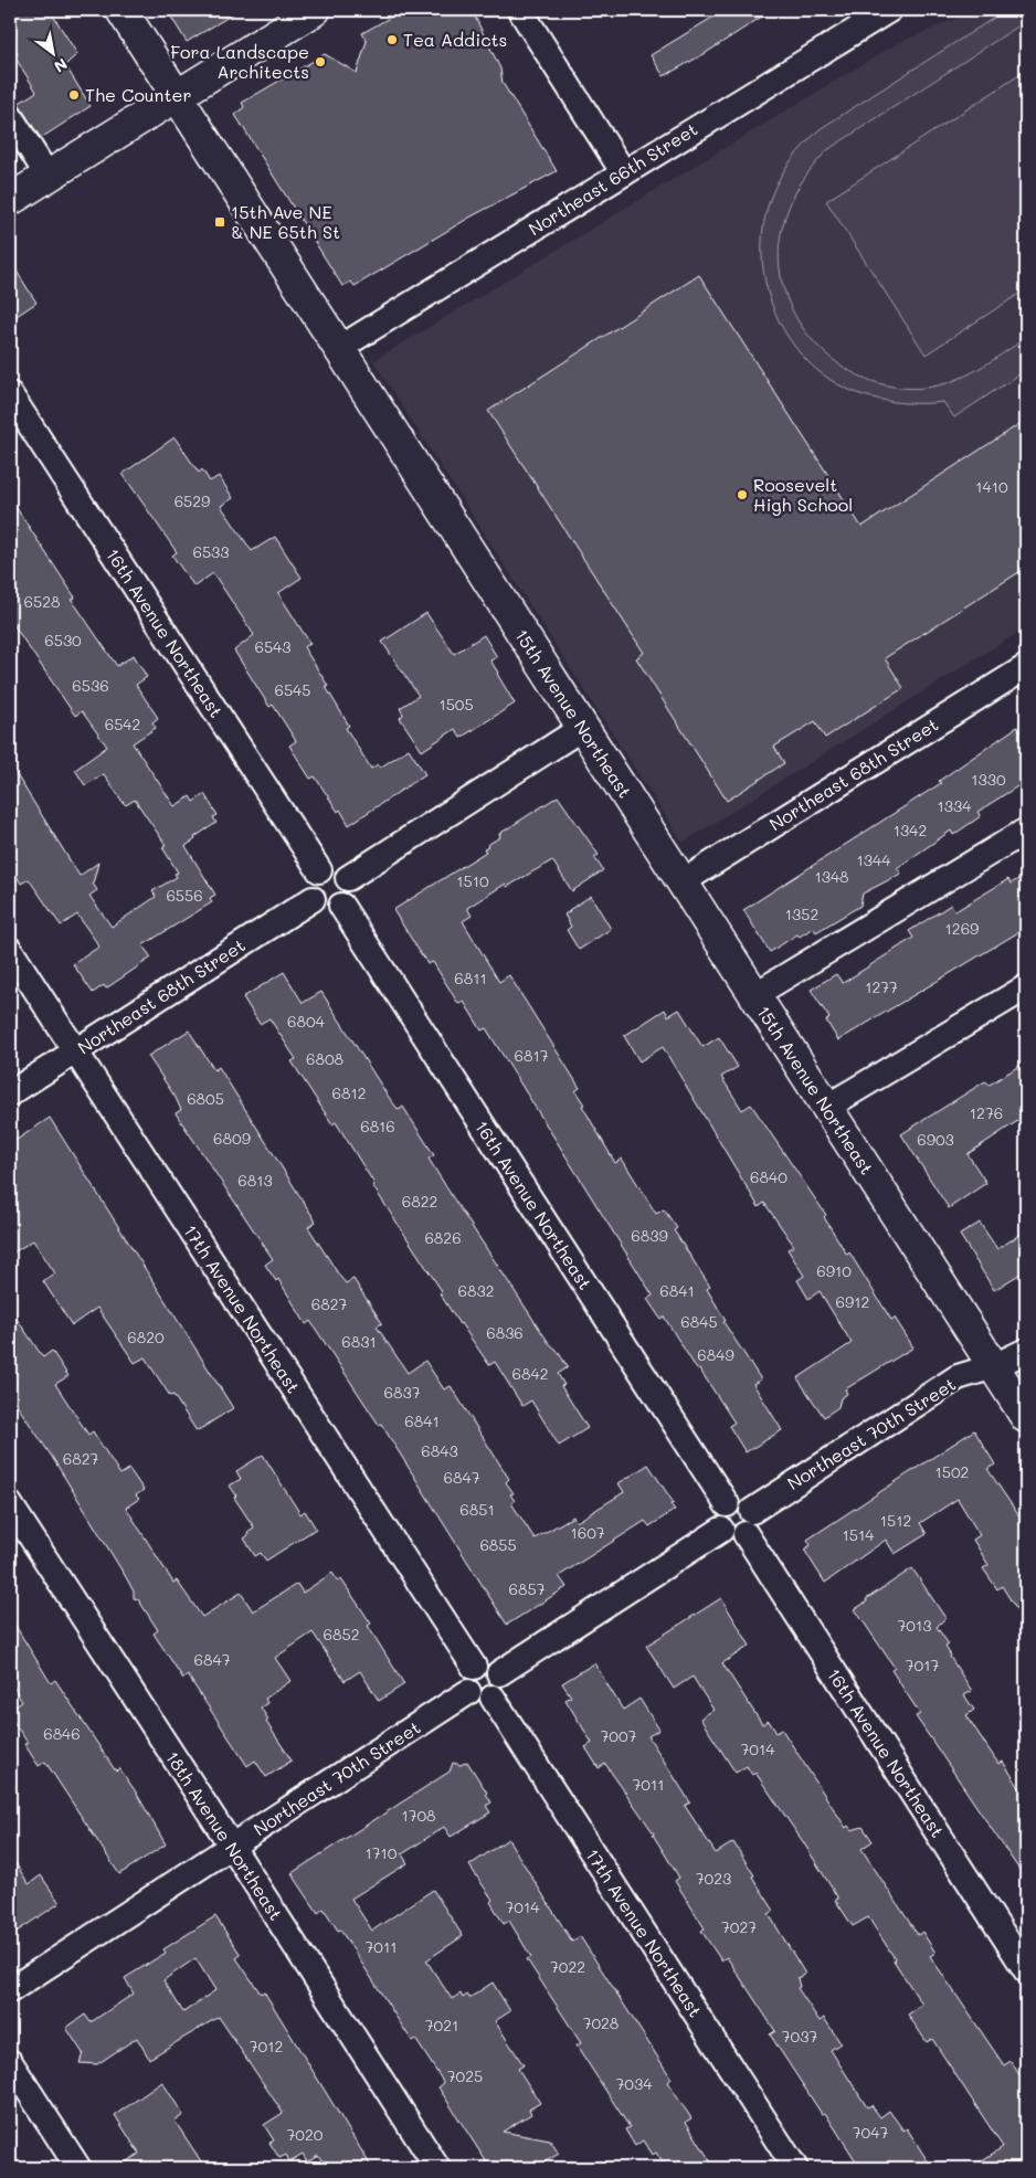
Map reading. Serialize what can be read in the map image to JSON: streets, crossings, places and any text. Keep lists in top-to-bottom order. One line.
{"streets":{"main road":["15th Avenue Northeast"],"street":["Northeast 66th Street","16th Avenue Northeast","Northeast 68th Street","17th Avenue Northeast","Northeast 70th Street","18th Avenue Northeast"]},"crossings":[["Northeast 66th Street","15th Avenue Northeast"],["16th Avenue Northeast","Northeast 68th Street"],["16th Avenue Northeast","Northeast 70th Street"],["15th Avenue Northeast","Northeast 68th Street"],["15th Avenue Northeast","Northeast 70th Street"],["Northeast 68th Street","17th Avenue Northeast"],["17th Avenue Northeast","Northeast 70th Street"],["Northeast 70th Street","18th Avenue Northeast"]],"places":{"other":["Tea Addicts","Fora Landscape Architects","The Counter","Roosevelt High School"],"transit":["15th Ave NE & NE 65th St"]},"house_numbers":["1410","6529","6533","6528","6530","6543","6536","6545","1505","6542","1330","1334","1342","1344","1348","1510","6556","1352","1269","6811","1277","6804","6817","6808","6812","6805","1276","6816","6809","6903","6840","6813","6822","6839","6826","6910","6832","6841","6912","6827","6845","6836","6820","6831","6849","6842","6837","6841","6843","6827","1502","6847","6851","1512","1607","1514","6855","6857","7013","6852","6847","7017","6846","7007","7014","7011","1708","1710","7023","7014","7027","7011","7022","7028","7021","7037","7012","7025","7034","7047","7020"],"north":"bottom right"}
